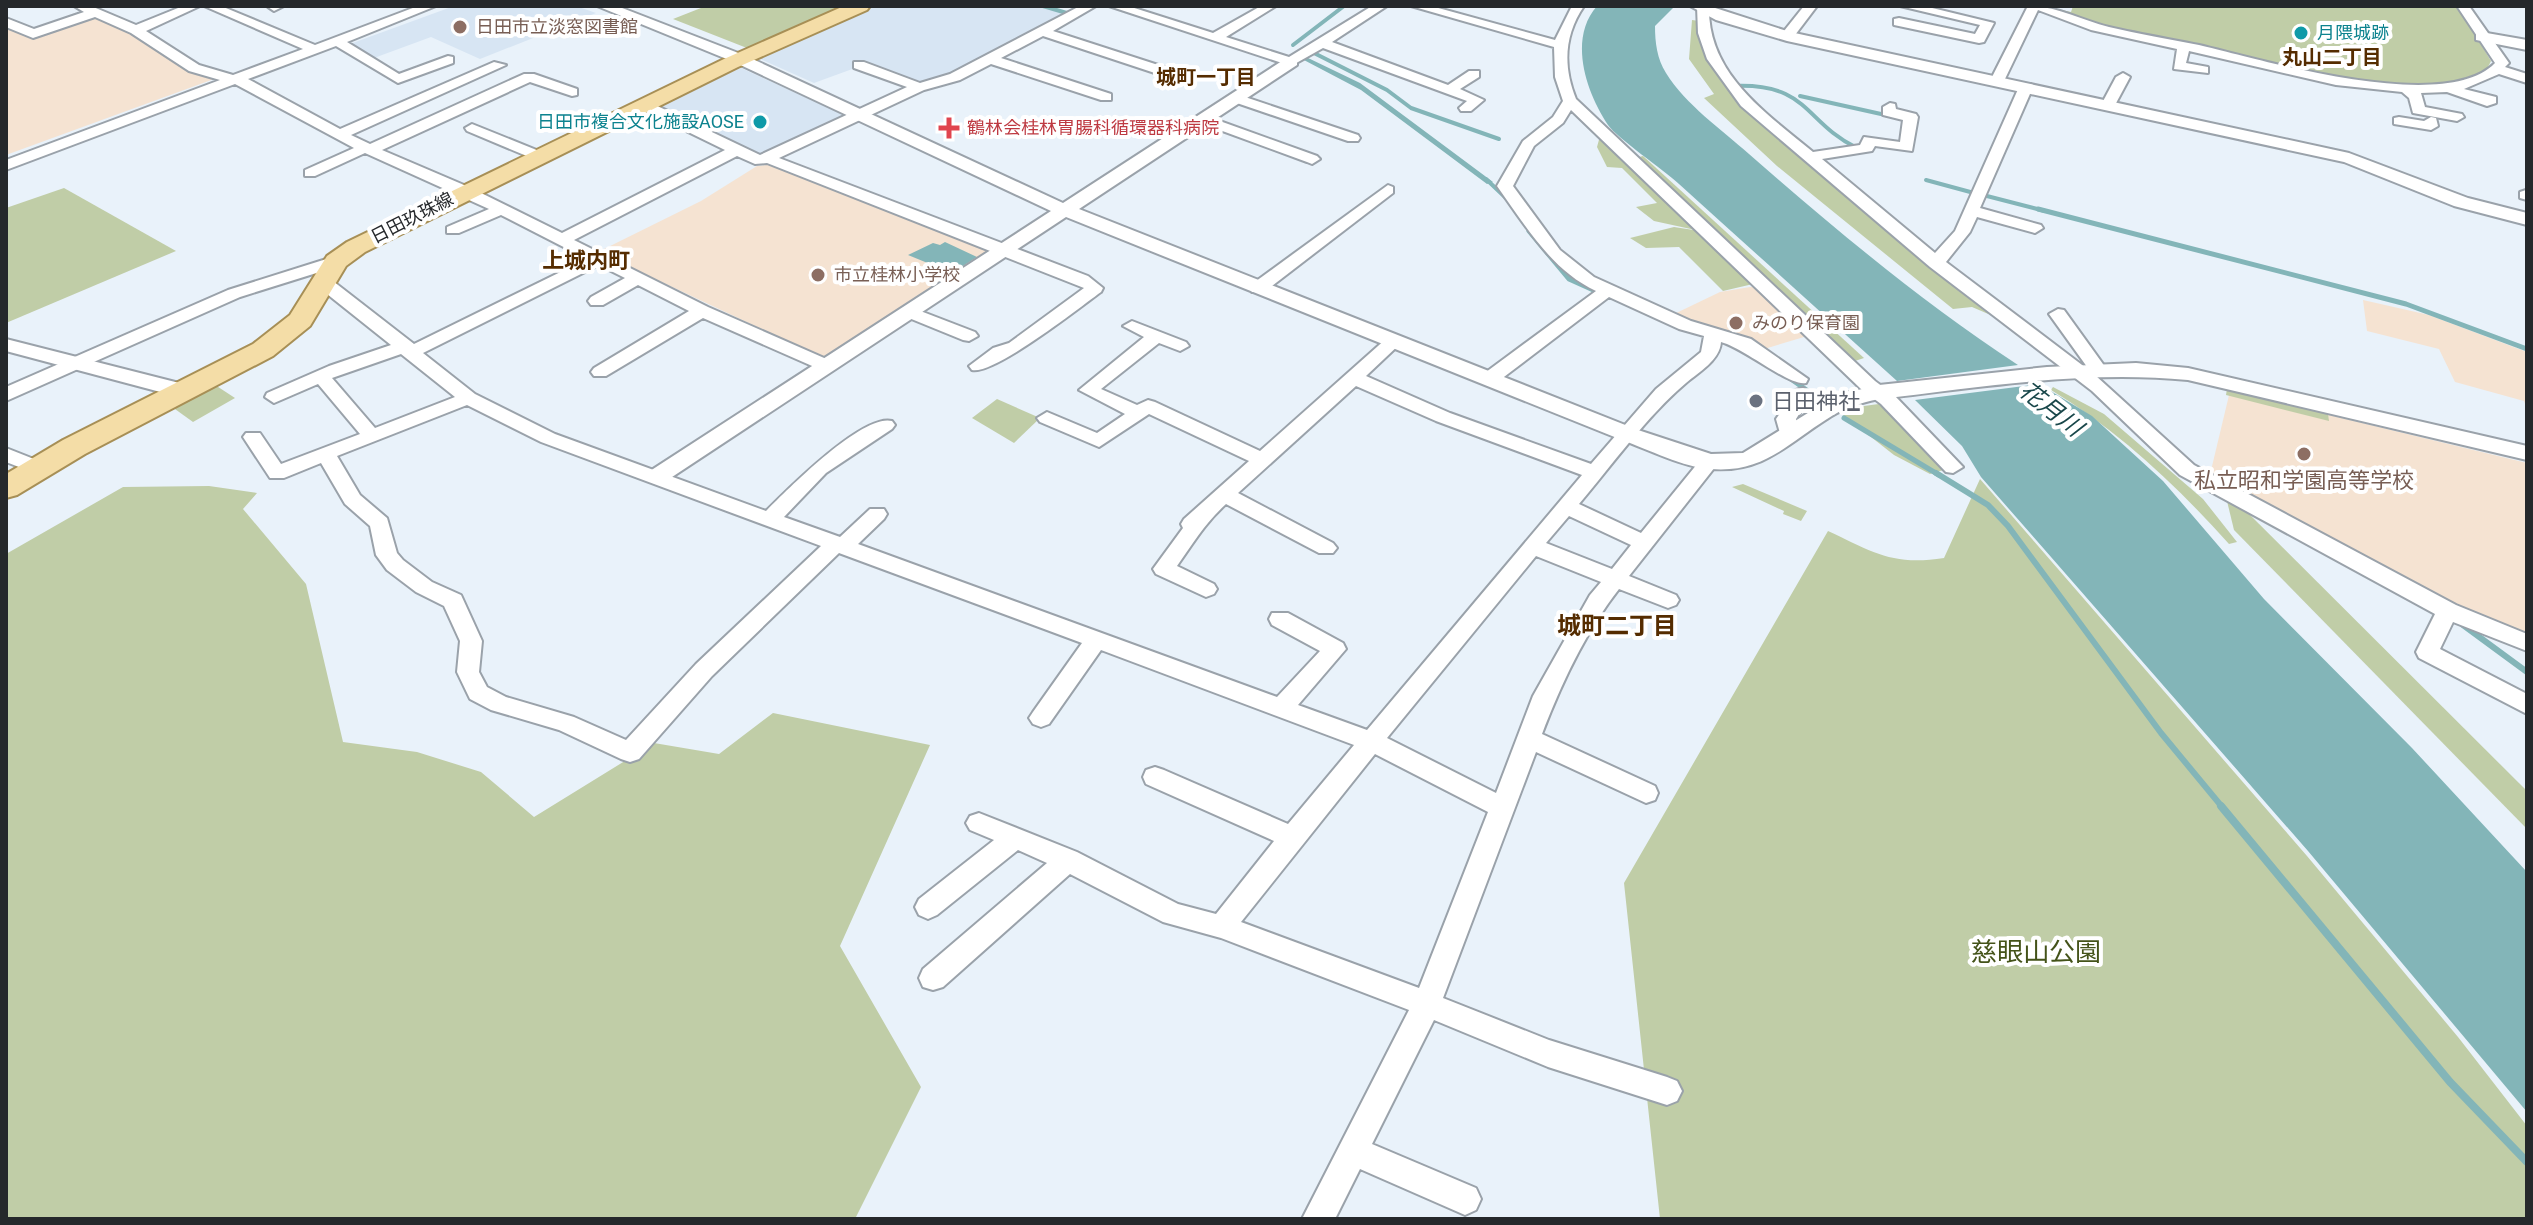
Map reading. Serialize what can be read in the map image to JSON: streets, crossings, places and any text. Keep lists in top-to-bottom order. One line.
{"streets":{"main road":["日田玖珠線"]},"districts":["丸山二丁目","城町一丁目","上城内町","城町二丁目"],"water":["花月川"],"parks":["慈眼山公園"],"places":{"other":["日田市立淡窓図書館","月隈城跡","日田市複合文化施設AOSE","市立桂林小学校","みのり保育園","日田神社","私立昭和学園高等学校"],"health":["鶴林会桂林胃腸科循環器科病院"]}}
